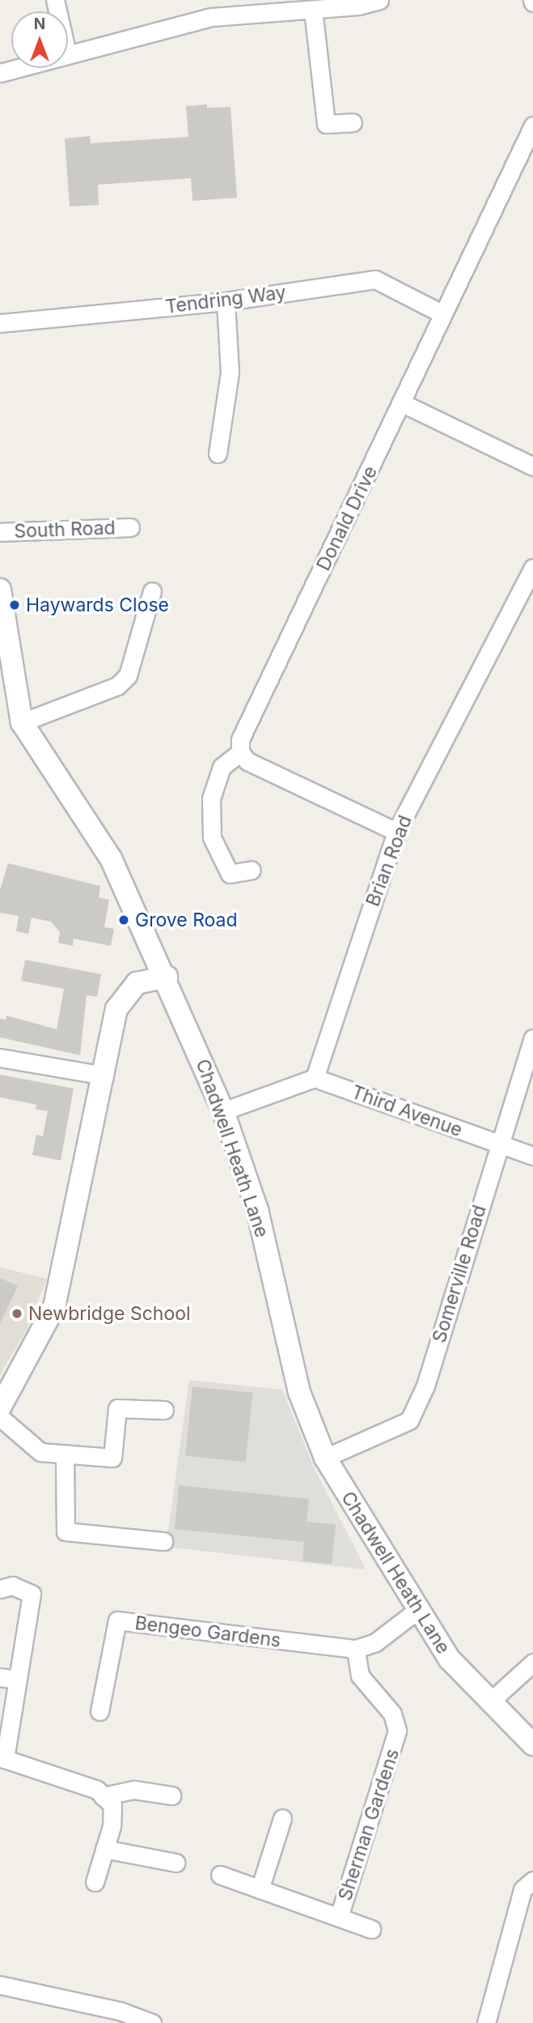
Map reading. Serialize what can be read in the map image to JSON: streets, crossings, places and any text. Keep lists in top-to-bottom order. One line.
{"streets":{"street":["Tendring Way","Donald Drive","South Road","Brian Road","Third Avenue","Chadwell Heath Lane","Somerville Road","Bengeo Gardens","Sherman Gardens"]},"crossings":[["Tendring Way","Donald Drive"],["Brian Road","Third Avenue"],["Third Avenue","Somerville Road"],["Chadwell Heath Lane","Somerville Road"],["Bengeo Gardens","Sherman Gardens"]],"places":["Haywards Close","Grove Road","Newbridge School"],"north":"top"}
